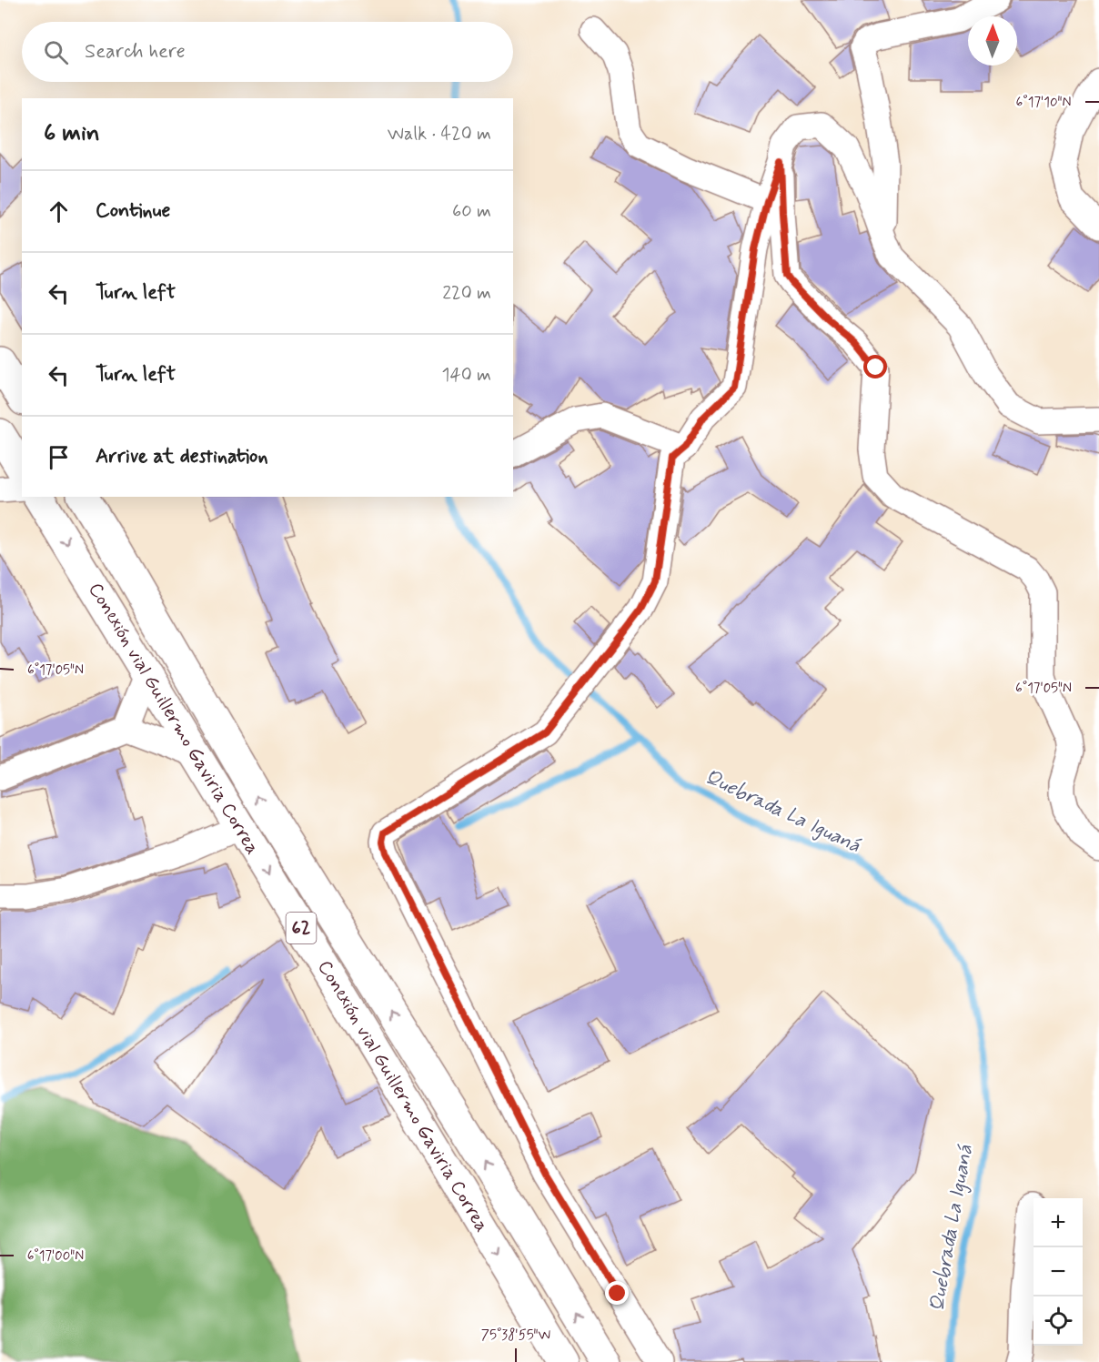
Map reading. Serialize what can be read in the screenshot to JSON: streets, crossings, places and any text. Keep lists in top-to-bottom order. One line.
{"streets":{"highway":["Conexión vial Guillermo Gaviria Correa","62"]},"water":["Quebrada La Iguaná"],"north":"top","page":{"search":"Search here","heading":["6 min","Walk · 420 m"],"list":[["Continue","60 m"],["Turn left","220 m"],["Turn left","140 m"],"Arrive at destination"],"map_buttons":["+","−"]},"coordinates":["6°17'10\"N","6°17'05\"N","6°17'00\"N","75°38'55\"W"]}
